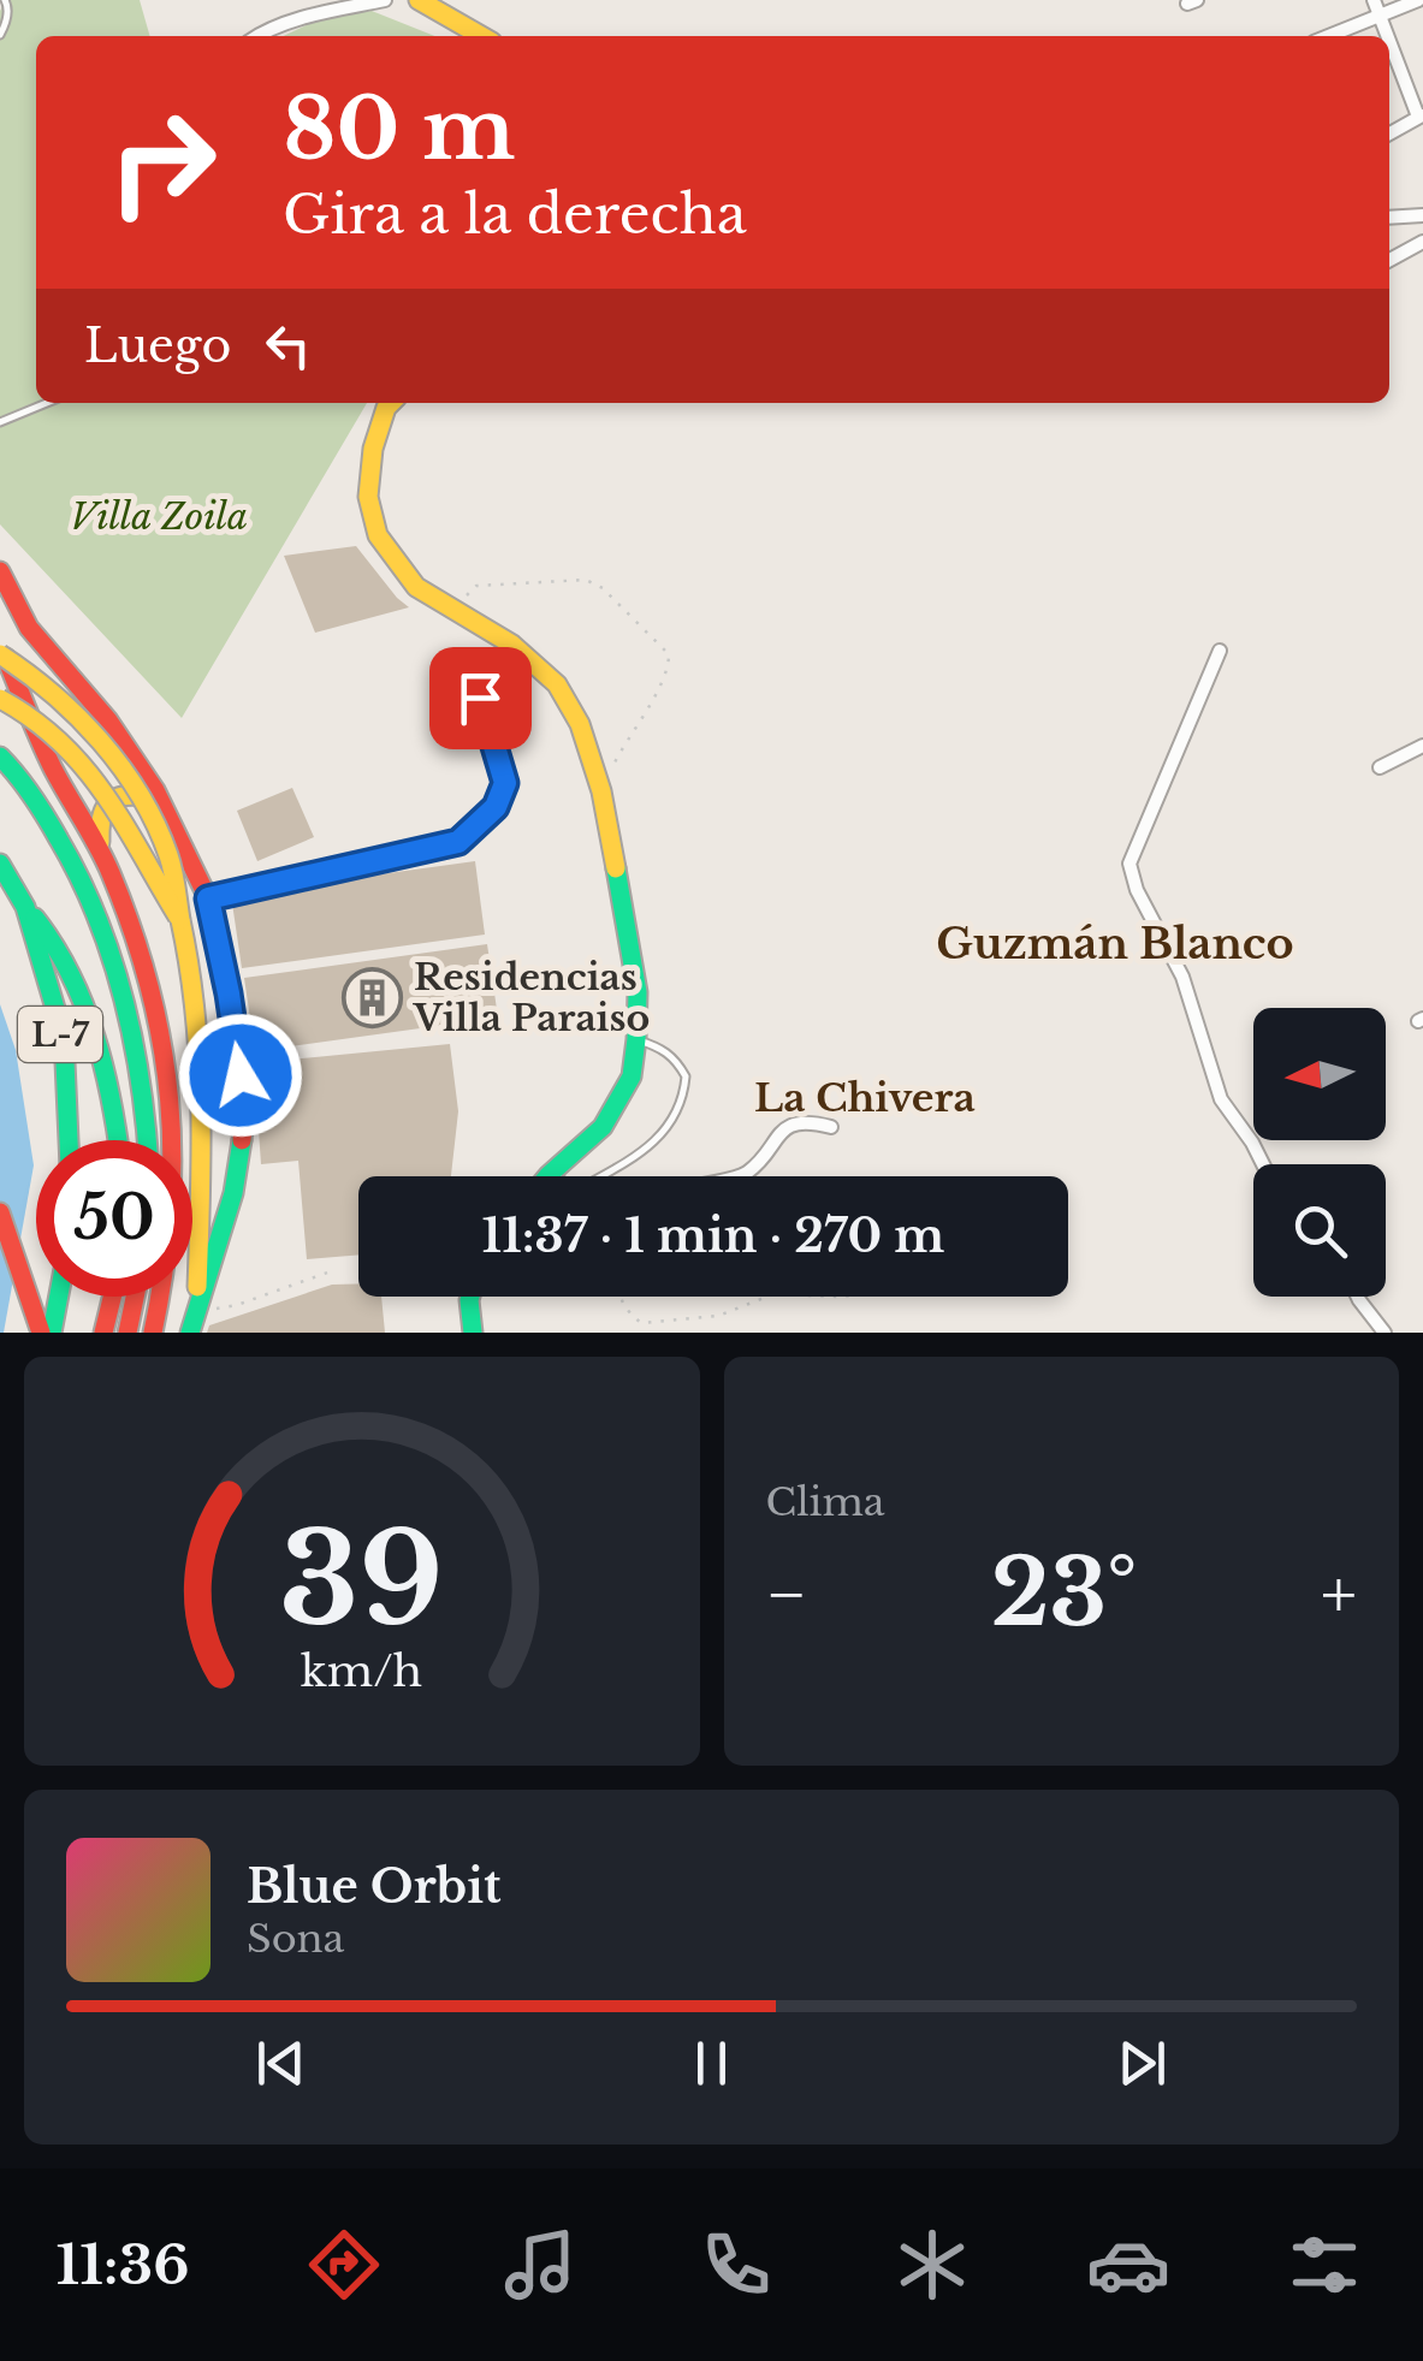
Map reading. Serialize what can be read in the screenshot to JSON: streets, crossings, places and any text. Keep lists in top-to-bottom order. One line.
{"streets":{"main road":["L-7"]},"districts":["Guzmán Blanco","La Chivera"],"parks":["Villa Zoila"],"places":{"building":["Residencias Villa Paraiso"]},"north":"left","page":{"turn":["80 m","Gira a la derecha"],"then":"Luego","limit":"50","trip":"11:37 · 1 min · 270 m","tile":"Clima","heat":["−","23°","+"],"song":["Blue Orbit","Sona"],"tabs":"11:36","gauge":["39","km/h"]}}
